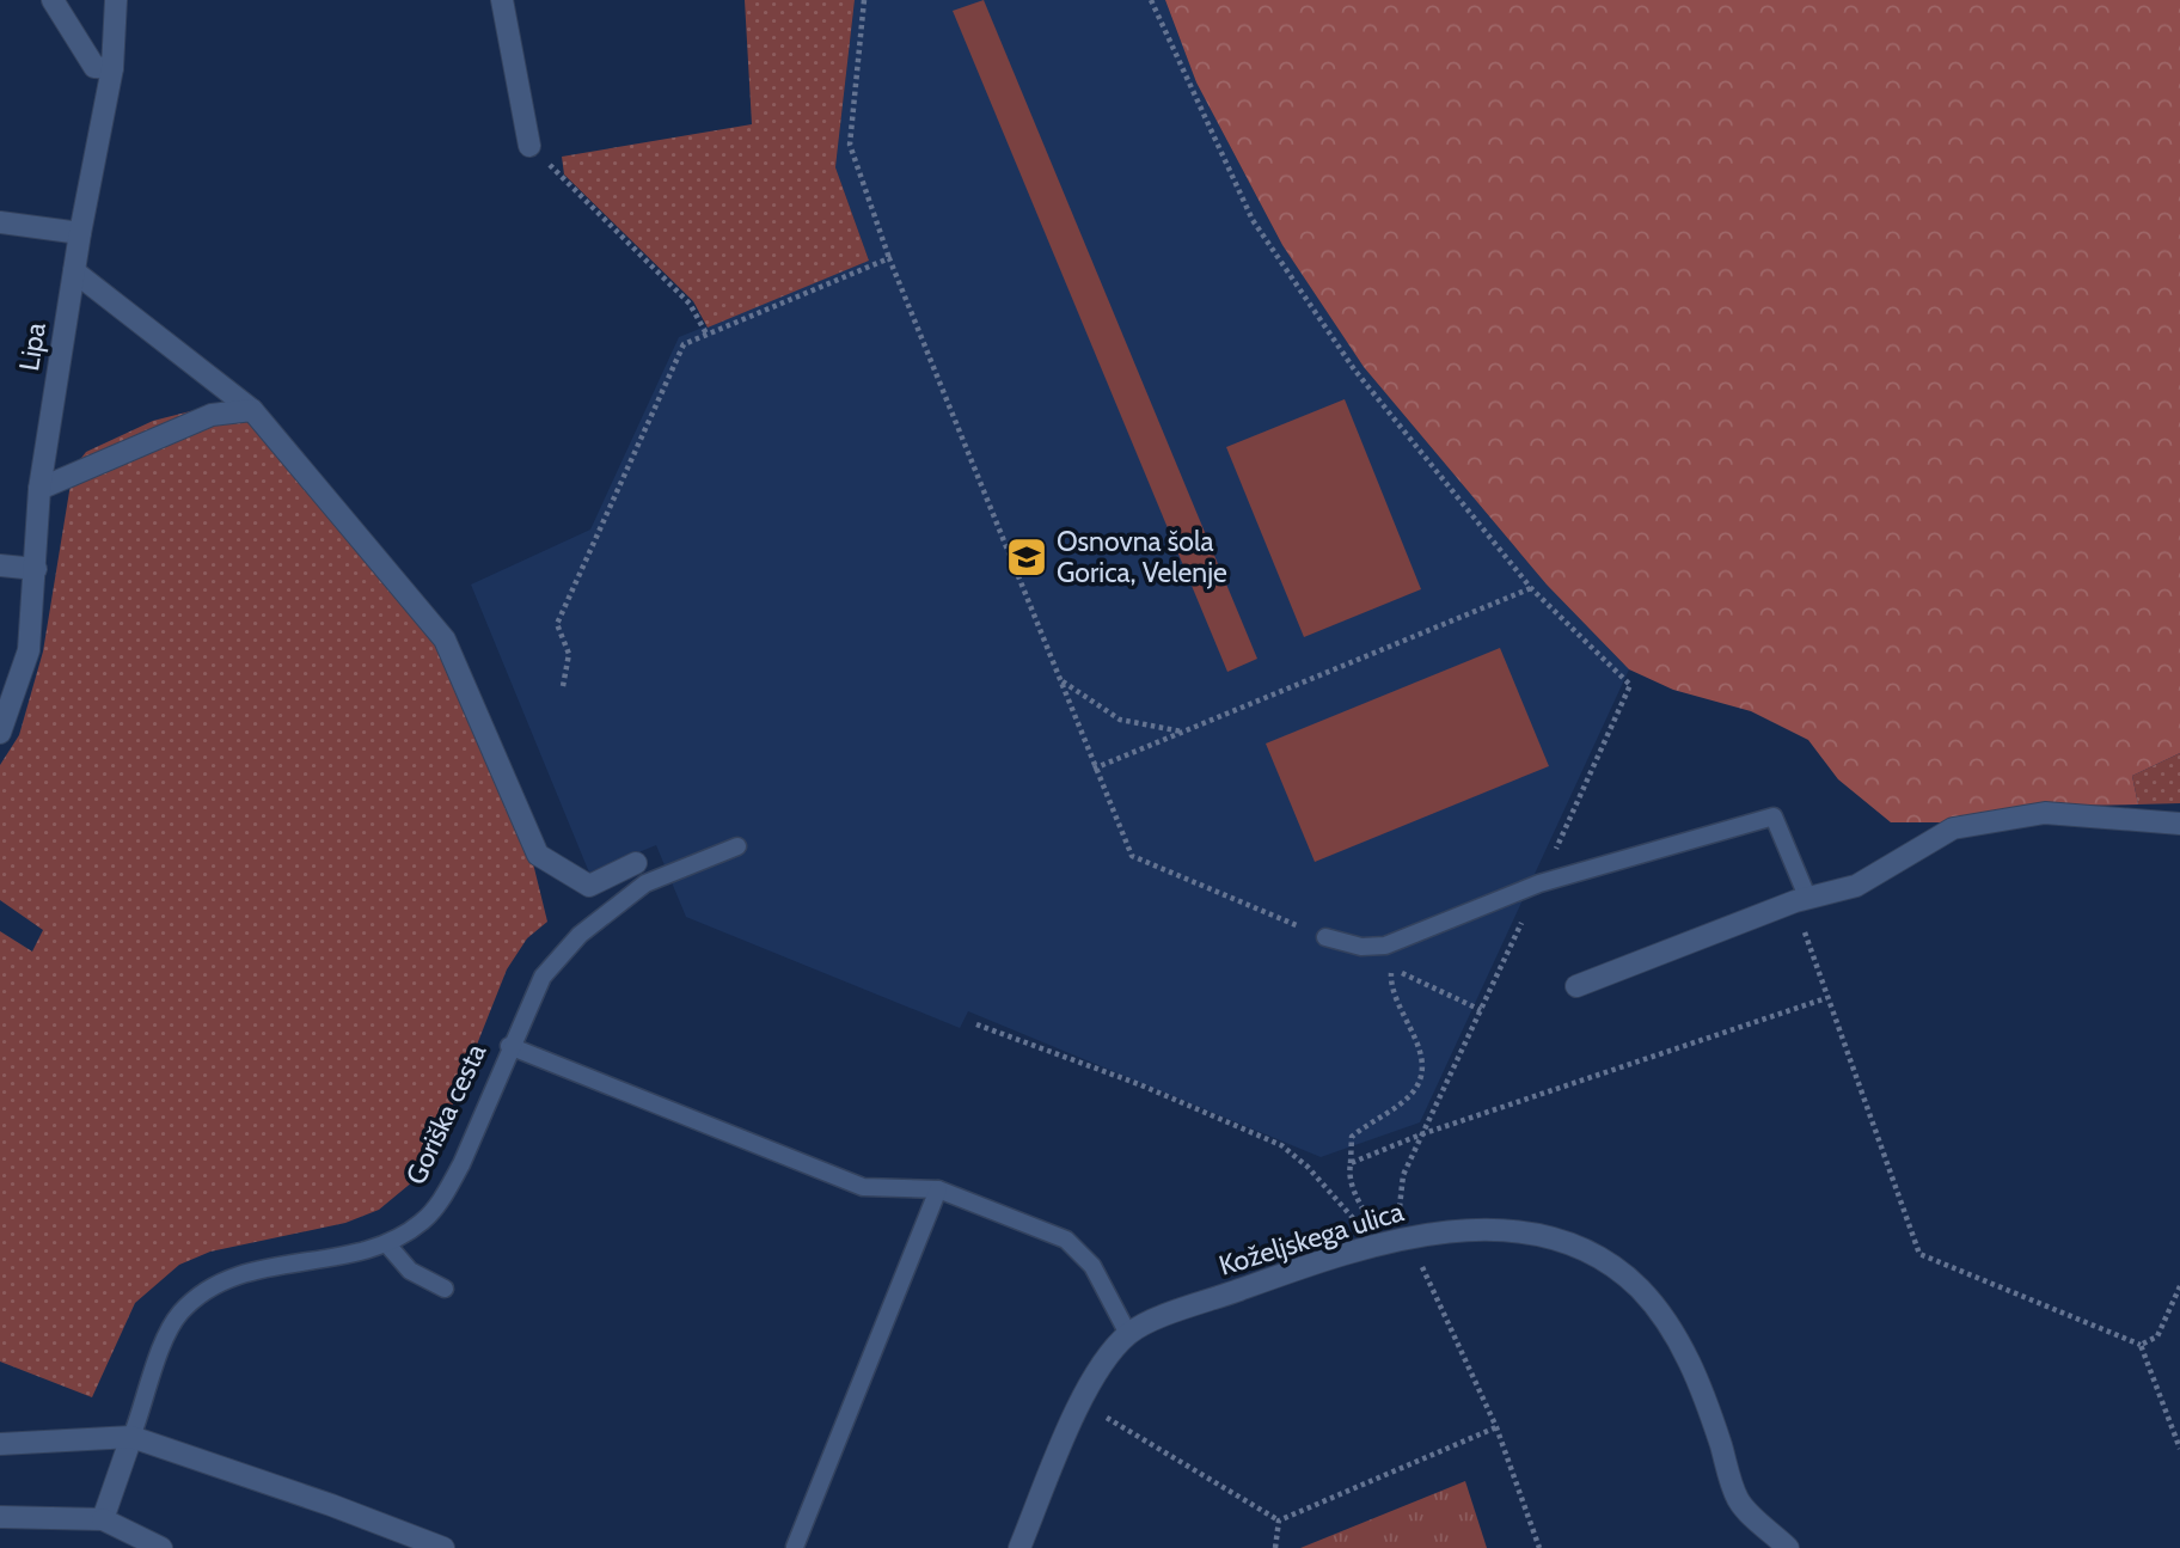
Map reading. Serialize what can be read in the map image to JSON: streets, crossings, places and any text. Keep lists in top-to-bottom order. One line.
{"streets":{"street":["Lipa","Koželjskega ulica"],"lane":["Goriška cesta"]},"places":{"school or university":["Osnovna šola Gorica, Velenje"]}}
